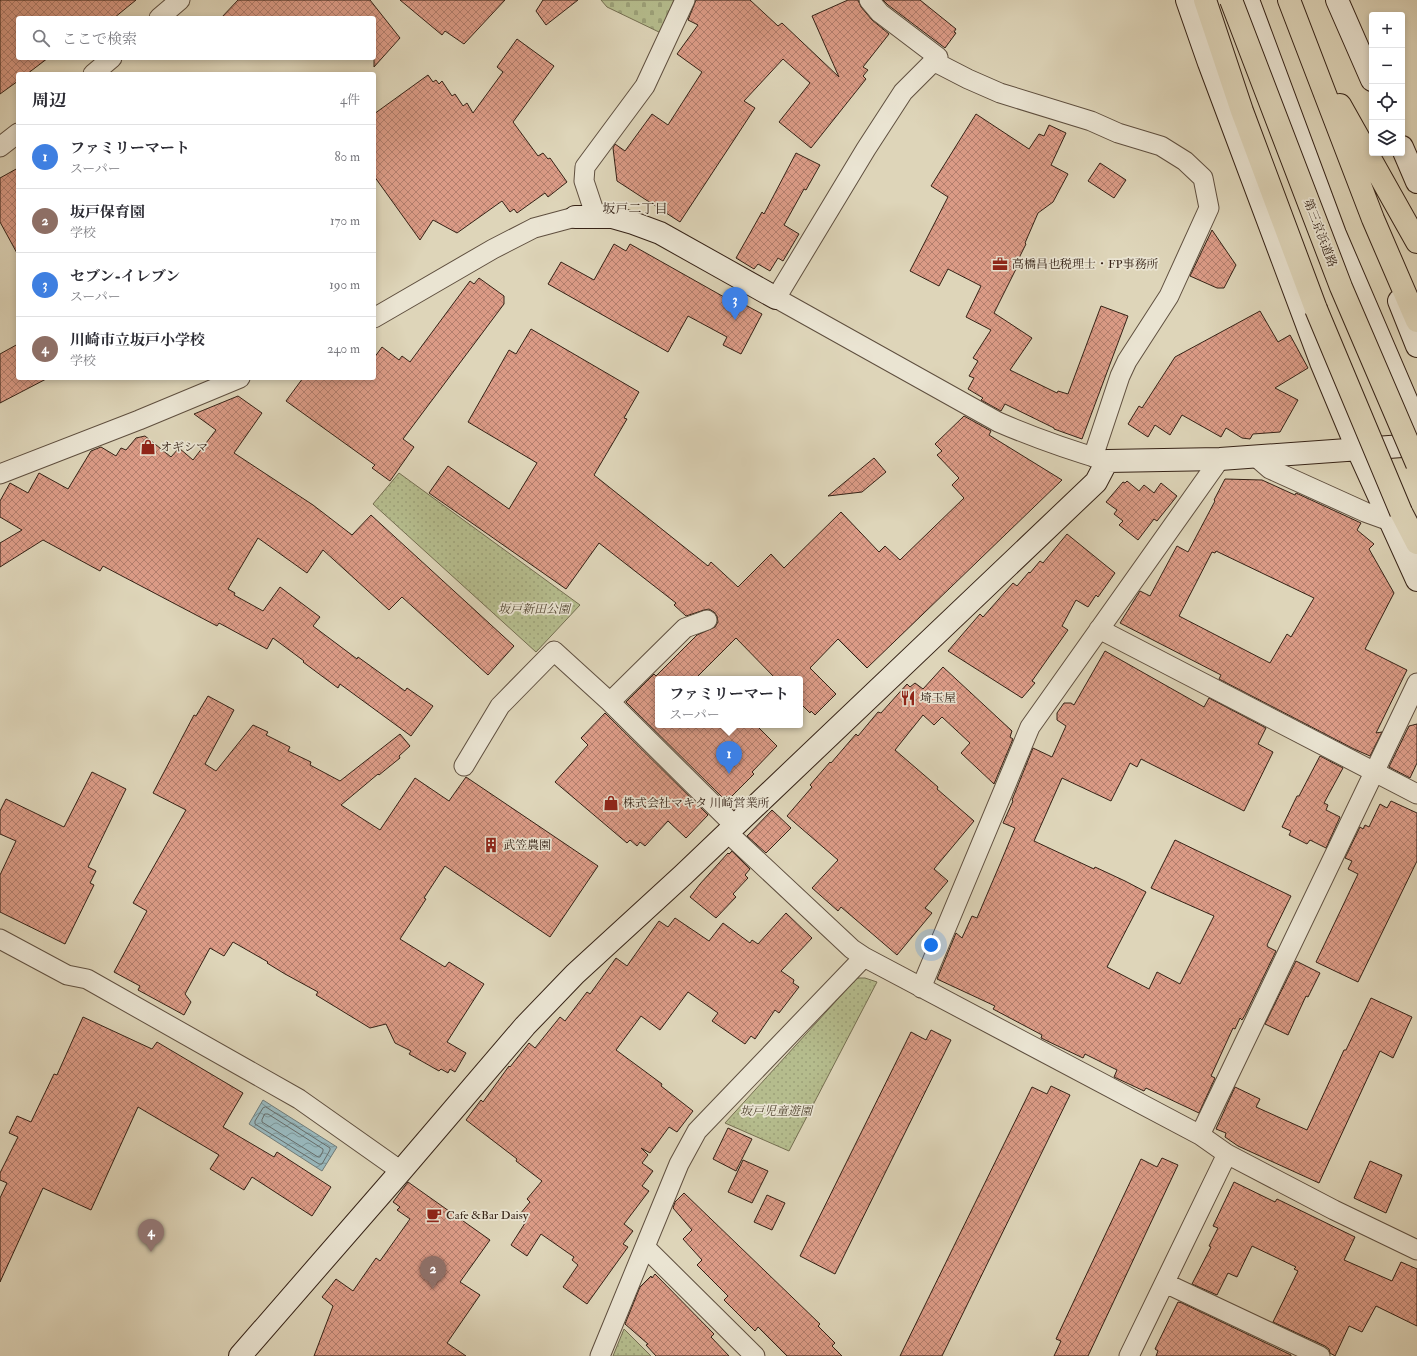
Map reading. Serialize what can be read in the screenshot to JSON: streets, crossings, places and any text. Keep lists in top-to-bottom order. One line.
{"streets":{"highway":["第三京浜道路"]},"districts":["坂戸二丁目"],"parks":["坂戸新田公園","坂戸児童遊園"],"places":{"office":["高橋昌也税理士・FP事務所"],"shop":["オギシマ","株式会社マキタ 川崎営業所"],"restaurant":["埼玉屋"],"building":["武笠農園"],"cafe":["Cafe &Bar Daisy"]},"page":{"map_buttons":["+","−"],"search":"ここで検索","heading":["周辺","4件"],"list":[{"mark":"1","name":"ファミリーマート","note":"スーパー","value":"80 m"},{"mark":"2","name":"坂戸保育園","note":"学校","value":"170 m"},{"mark":"3","name":"セブン-イレブン","note":"スーパー","value":"190 m"},{"mark":"4","name":"川崎市立坂戸小学校","note":"学校","value":"240 m"}],"pins":["3","1","4","2"],"popup":["ファミリーマート","スーパー"]}}
